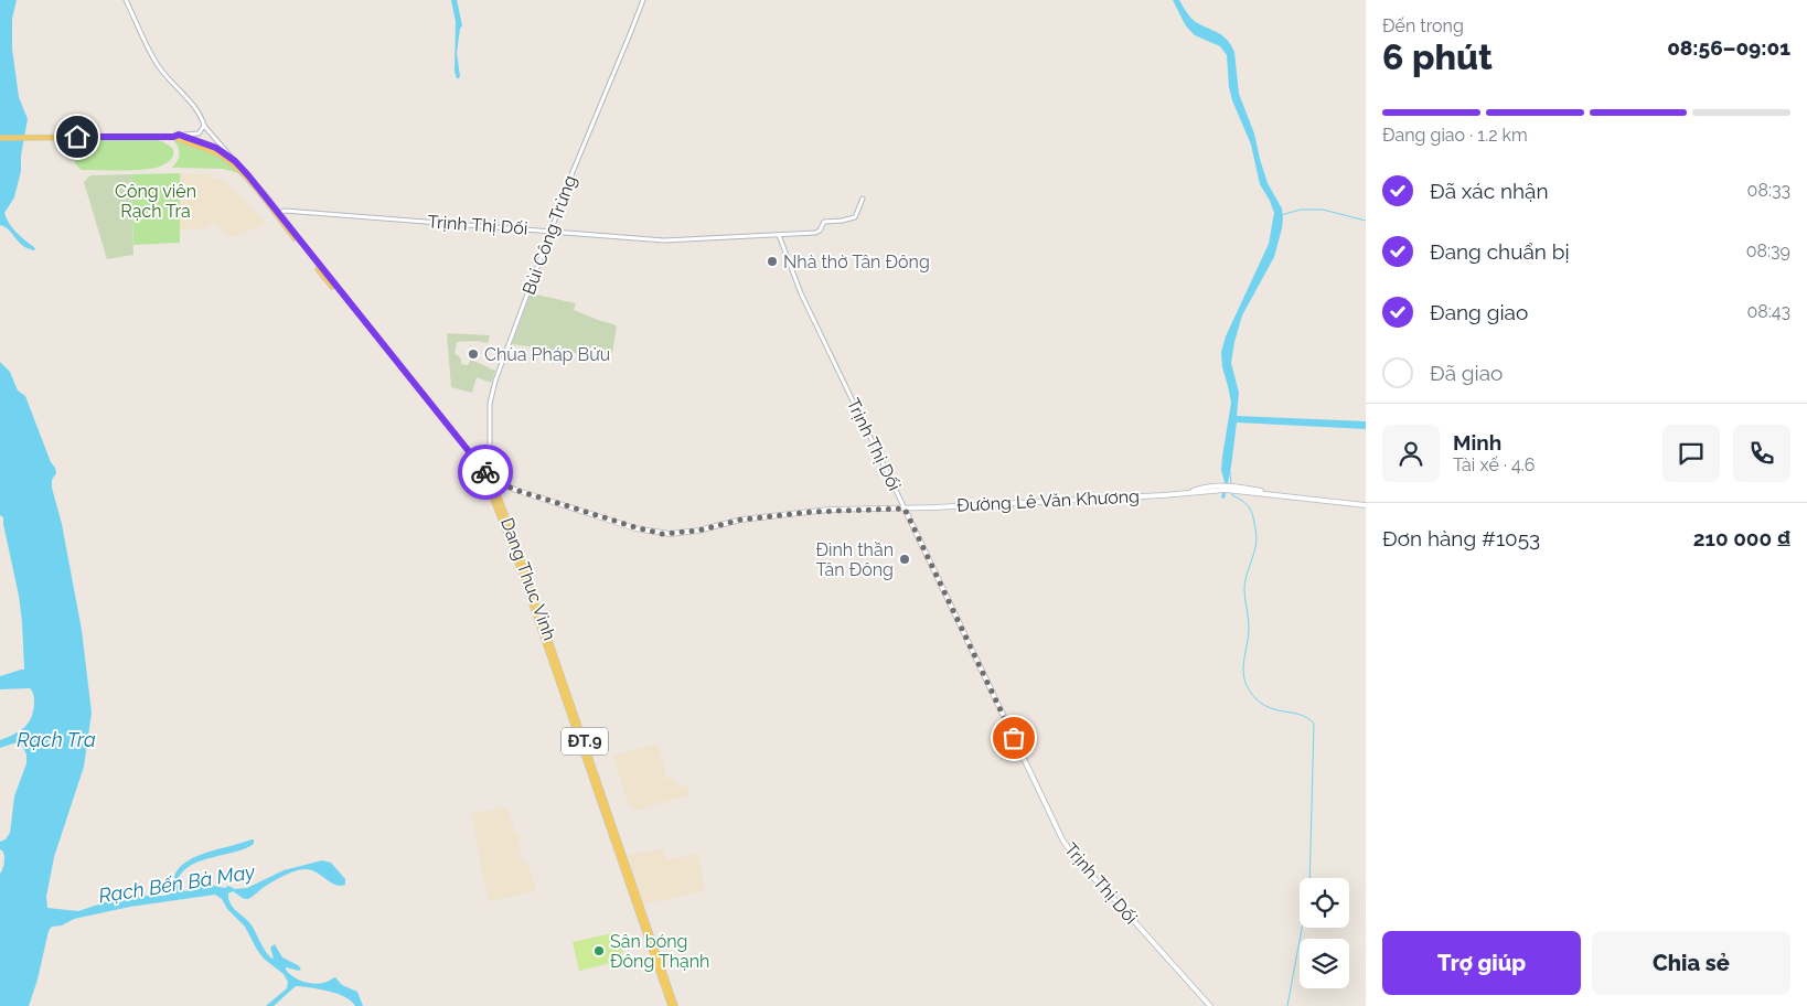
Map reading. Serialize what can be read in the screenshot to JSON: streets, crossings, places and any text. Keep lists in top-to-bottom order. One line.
{"streets":{"main road":["Trịnh Thị Dối","Đường Lê Văn Khương","Dang Thuc Vinh","ĐT.9"],"street":["Bùi Công Trừng"]},"crossings":[["Trịnh Thị Dối","Bùi Công Trừng"],["Trịnh Thị Dối","Đường Lê Văn Khương"],["Trịnh Thị Dối","Dang Thuc Vinh"],["Bùi Công Trừng","Đường Lê Văn Khương"],["Bùi Công Trừng","Dang Thuc Vinh"],["Đường Lê Văn Khương","Dang Thuc Vinh"]],"water":["Rạch Tra","Rạch Bến Bà May"],"parks":["Công viên Rạch Tra"],"places":["Nhà thờ Tân Đông","Chùa Pháp Bửu","Đình thần Tân Đông","Sân bóng Đông Thạnh"],"page":{"heading":["6 phút","Đến trong","08:56–09:01"],"panel":["Minh","Tài xế · 4.6","Đơn hàng #1053","210 000 ₫"],"bar":"Đang giao · 1.2 km","list":[["Đã xác nhận","08:33"],["Đang chuẩn bị","08:39"],["Đang giao","08:43"],"Đã giao"],"buttons":["Trợ giúp","Chia sẻ"]}}
